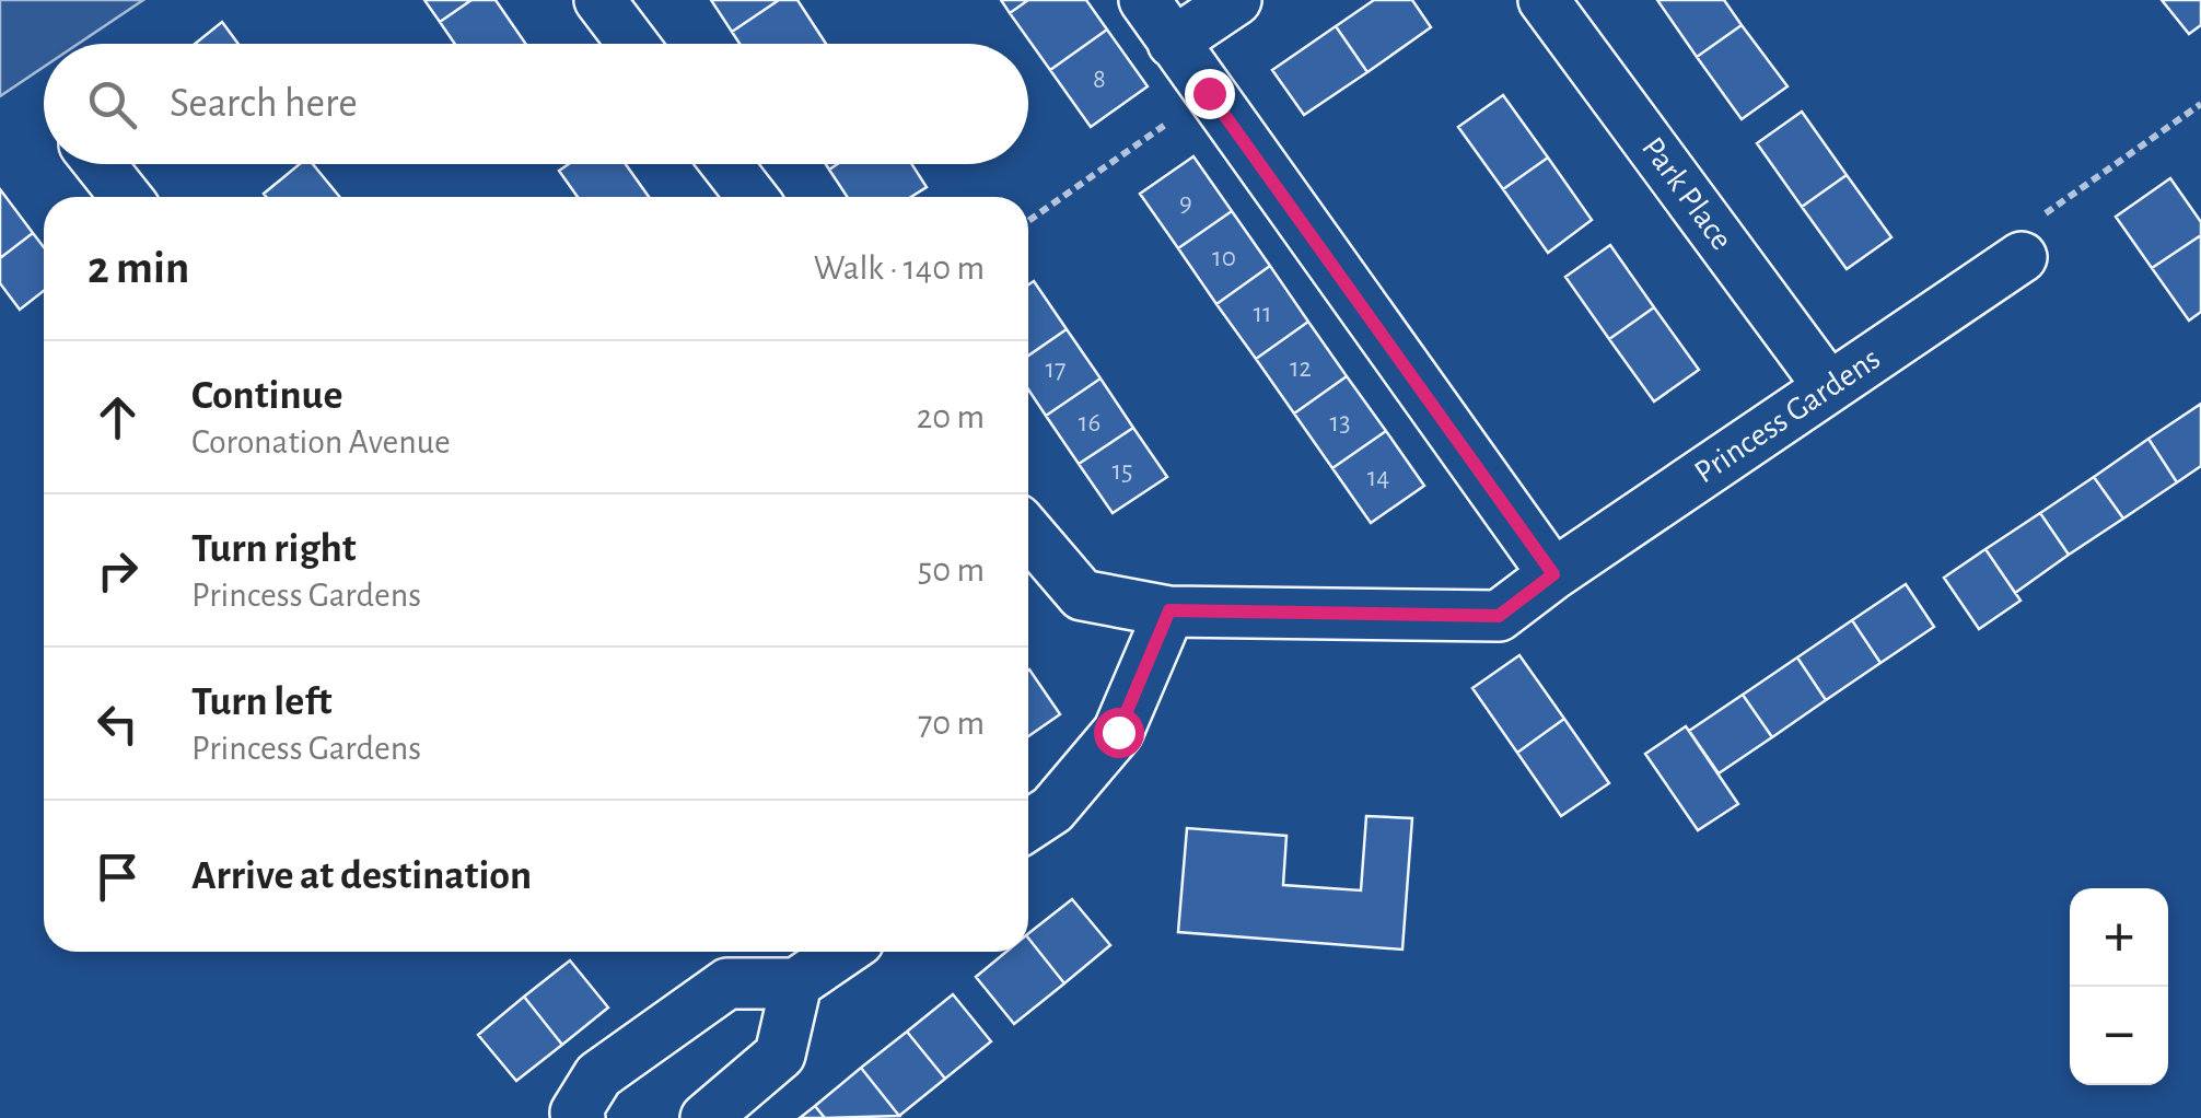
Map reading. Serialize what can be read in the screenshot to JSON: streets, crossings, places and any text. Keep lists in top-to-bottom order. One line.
{"streets":{"street":["Park Place","Princess Gardens"]},"crossings":[["Park Place","Princess Gardens"]],"house_numbers":["8","9","10","11","12","17","16","13","15","14"],"page":{"search":"Search here","heading":["2 min","Walk · 140 m"],"list":[["Continue","Coronation Avenue","20 m"],["Turn right","Princess Gardens","50 m"],["Turn left","Princess Gardens","70 m"],"Arrive at destination"],"map_buttons":["+","−"]}}
